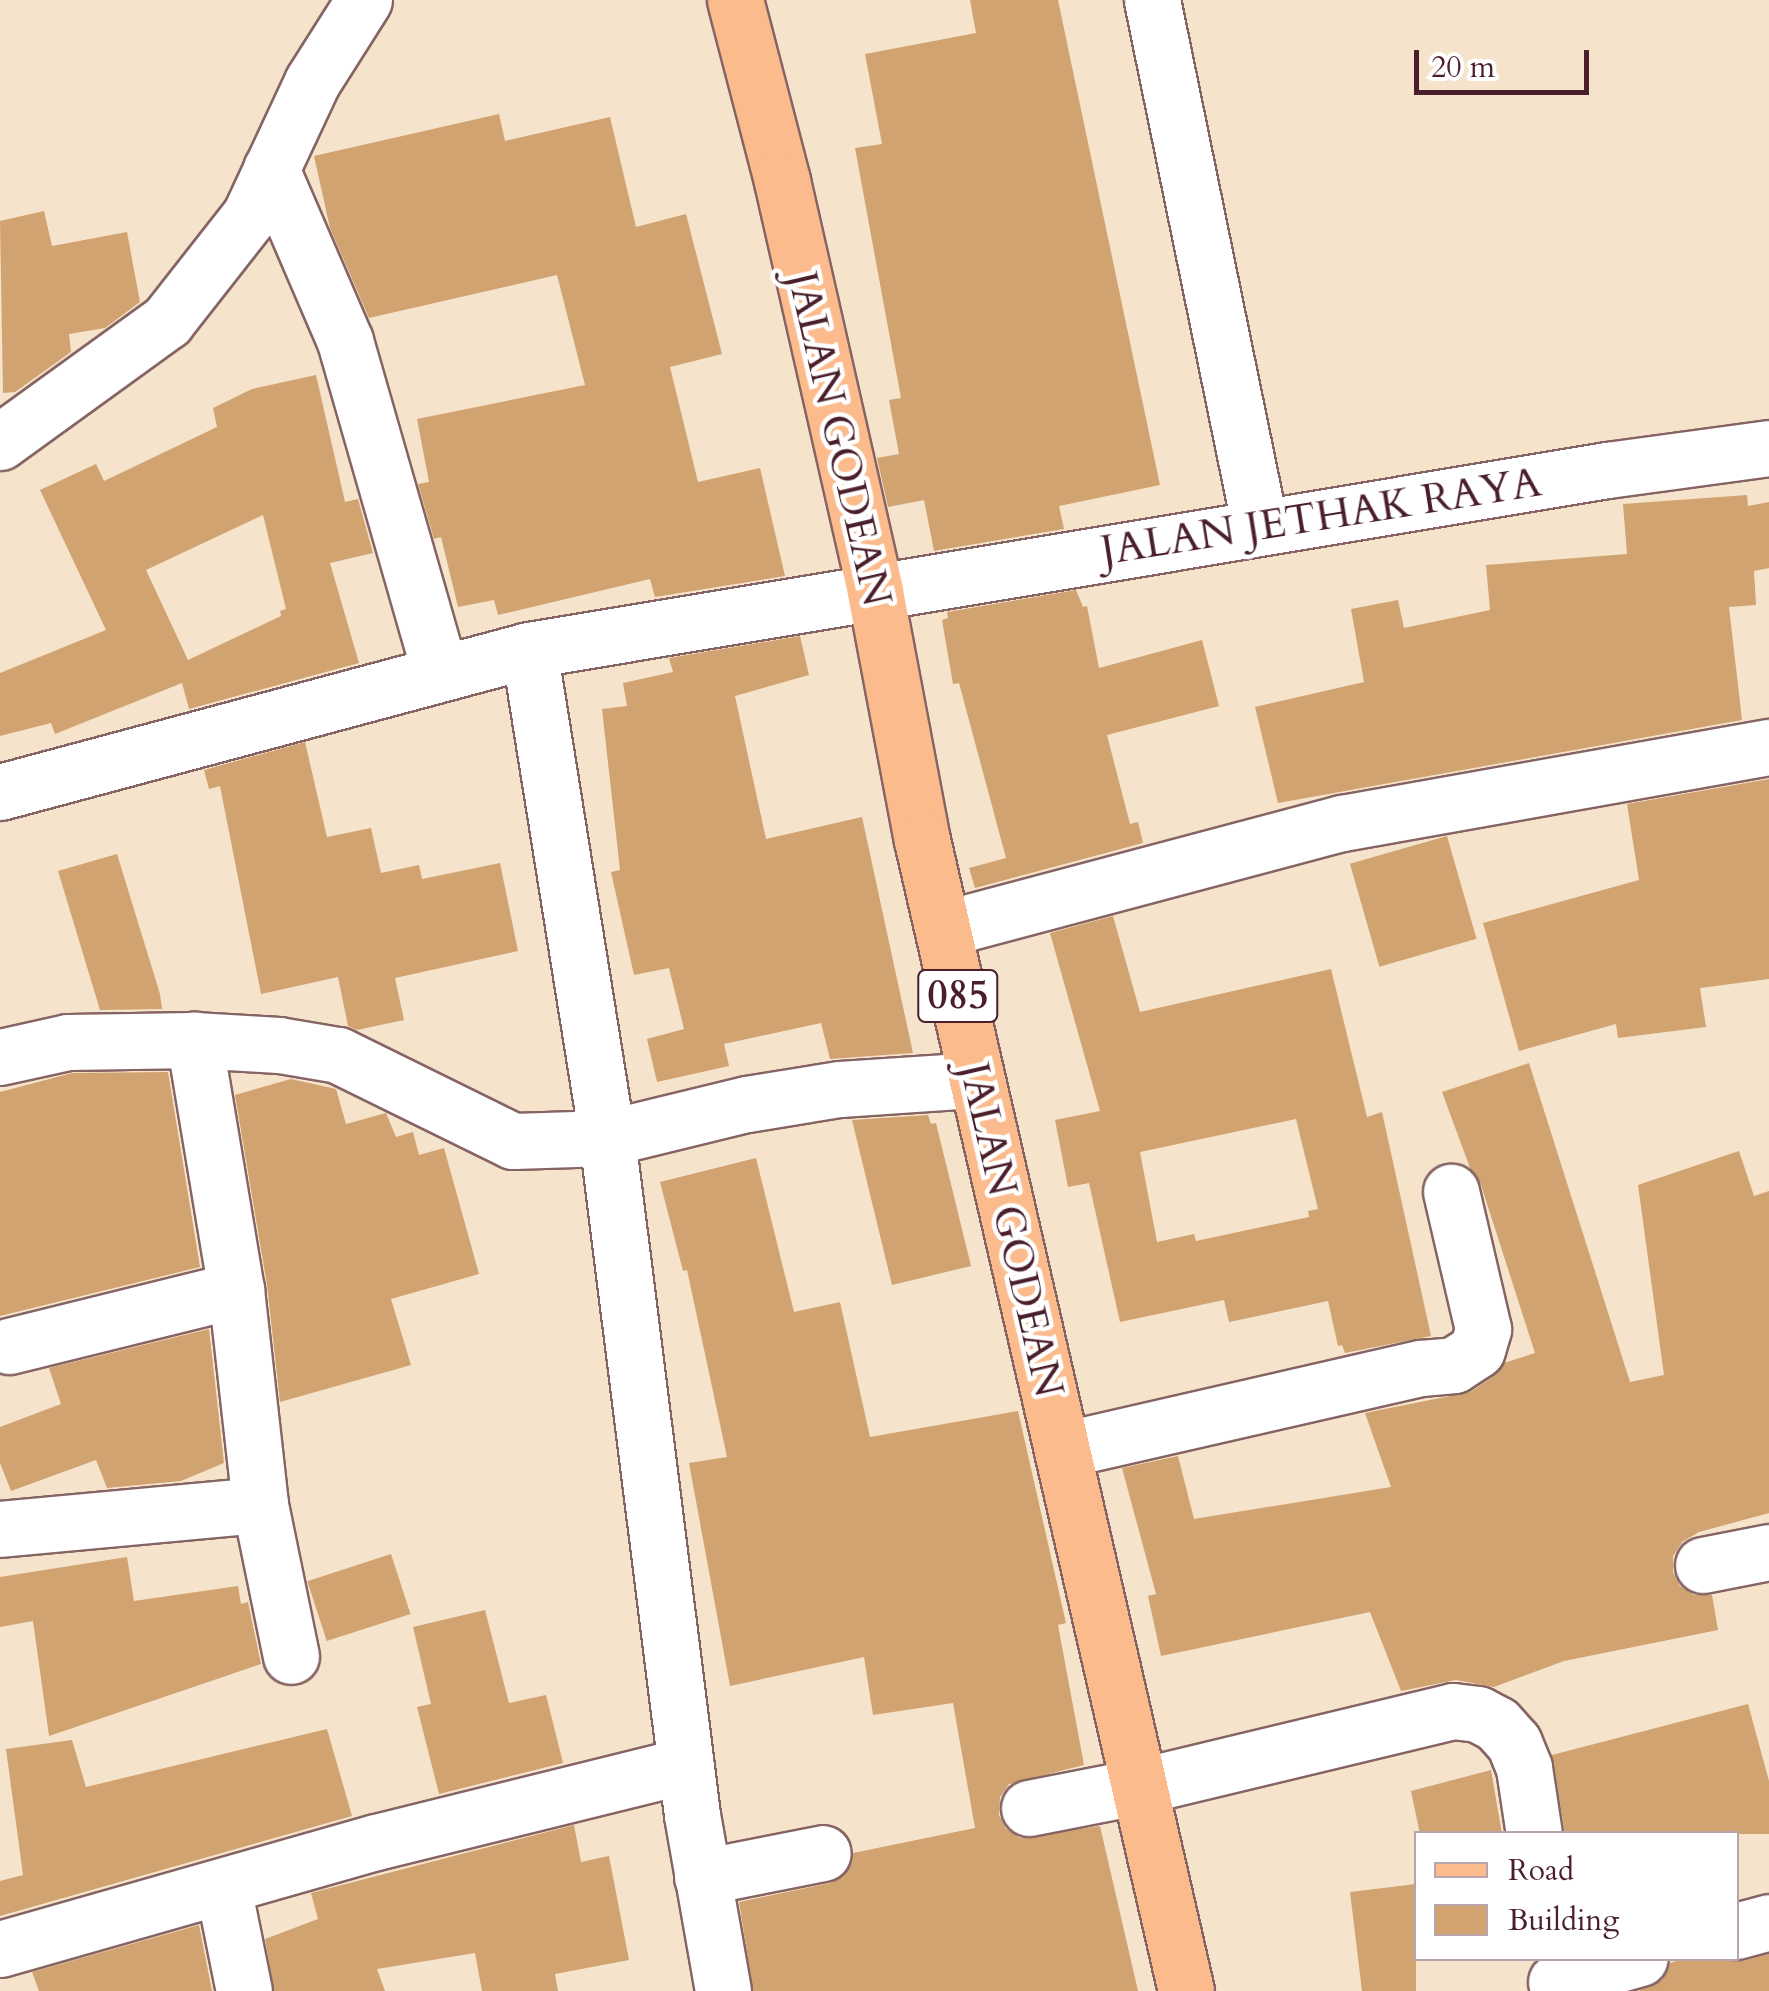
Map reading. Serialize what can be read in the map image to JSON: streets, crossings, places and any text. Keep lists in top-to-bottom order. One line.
{"streets":{"main road":["JALAN GODEAN","085"],"street":["JALAN JETHAK RAYA"]},"crossings":[["JALAN GODEAN","JALAN JETHAK RAYA"]],"legend":["Road","Building"],"scale_bar":"20 m"}
